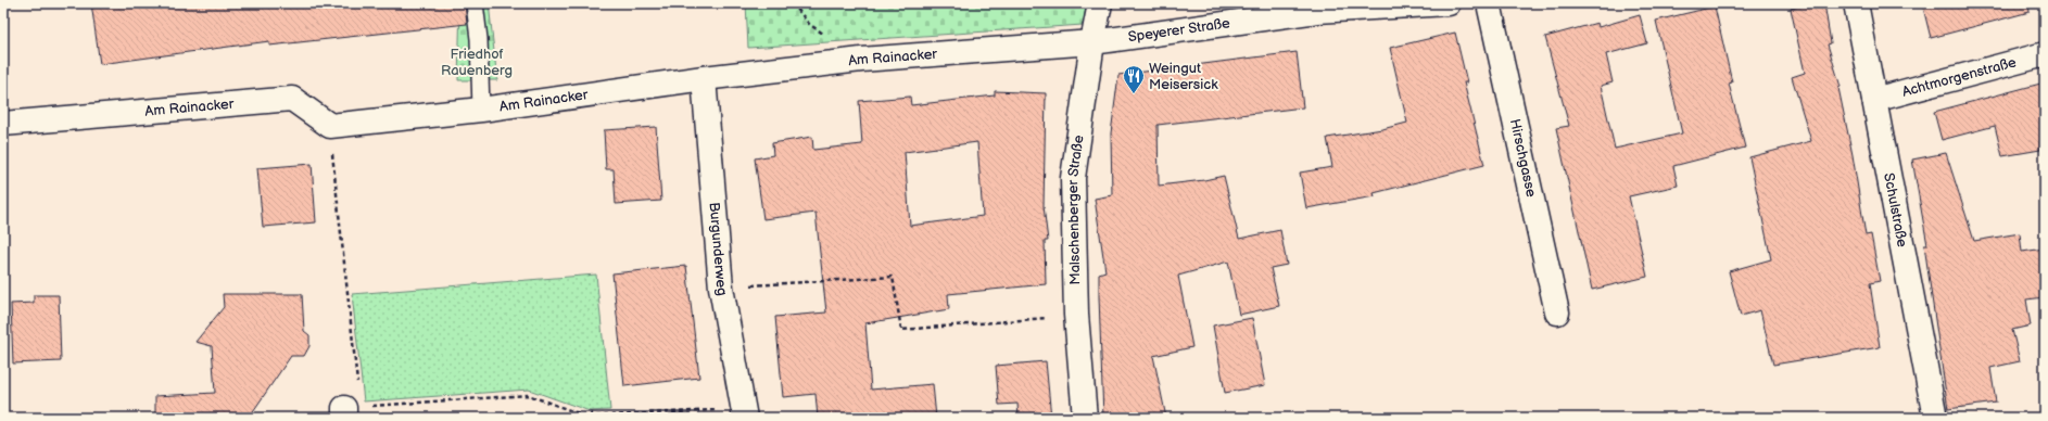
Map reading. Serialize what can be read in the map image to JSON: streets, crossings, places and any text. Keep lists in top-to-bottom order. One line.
{"streets":{"street":["Speyerer Straße","Am Rainacker","Achtmorgenstraße","Hirschgasse","Malschenberger Straße","Schulstraße","Burgunderweg"]},"crossings":[["Speyerer Straße","Am Rainacker"],["Speyerer Straße","Malschenberger Straße"],["Am Rainacker","Malschenberger Straße"],["Am Rainacker","Burgunderweg"],["Achtmorgenstraße","Schulstraße"]],"parks":["Friedhof Rauenberg"],"places":{"restaurant":["Weingut Meisersick"]}}
